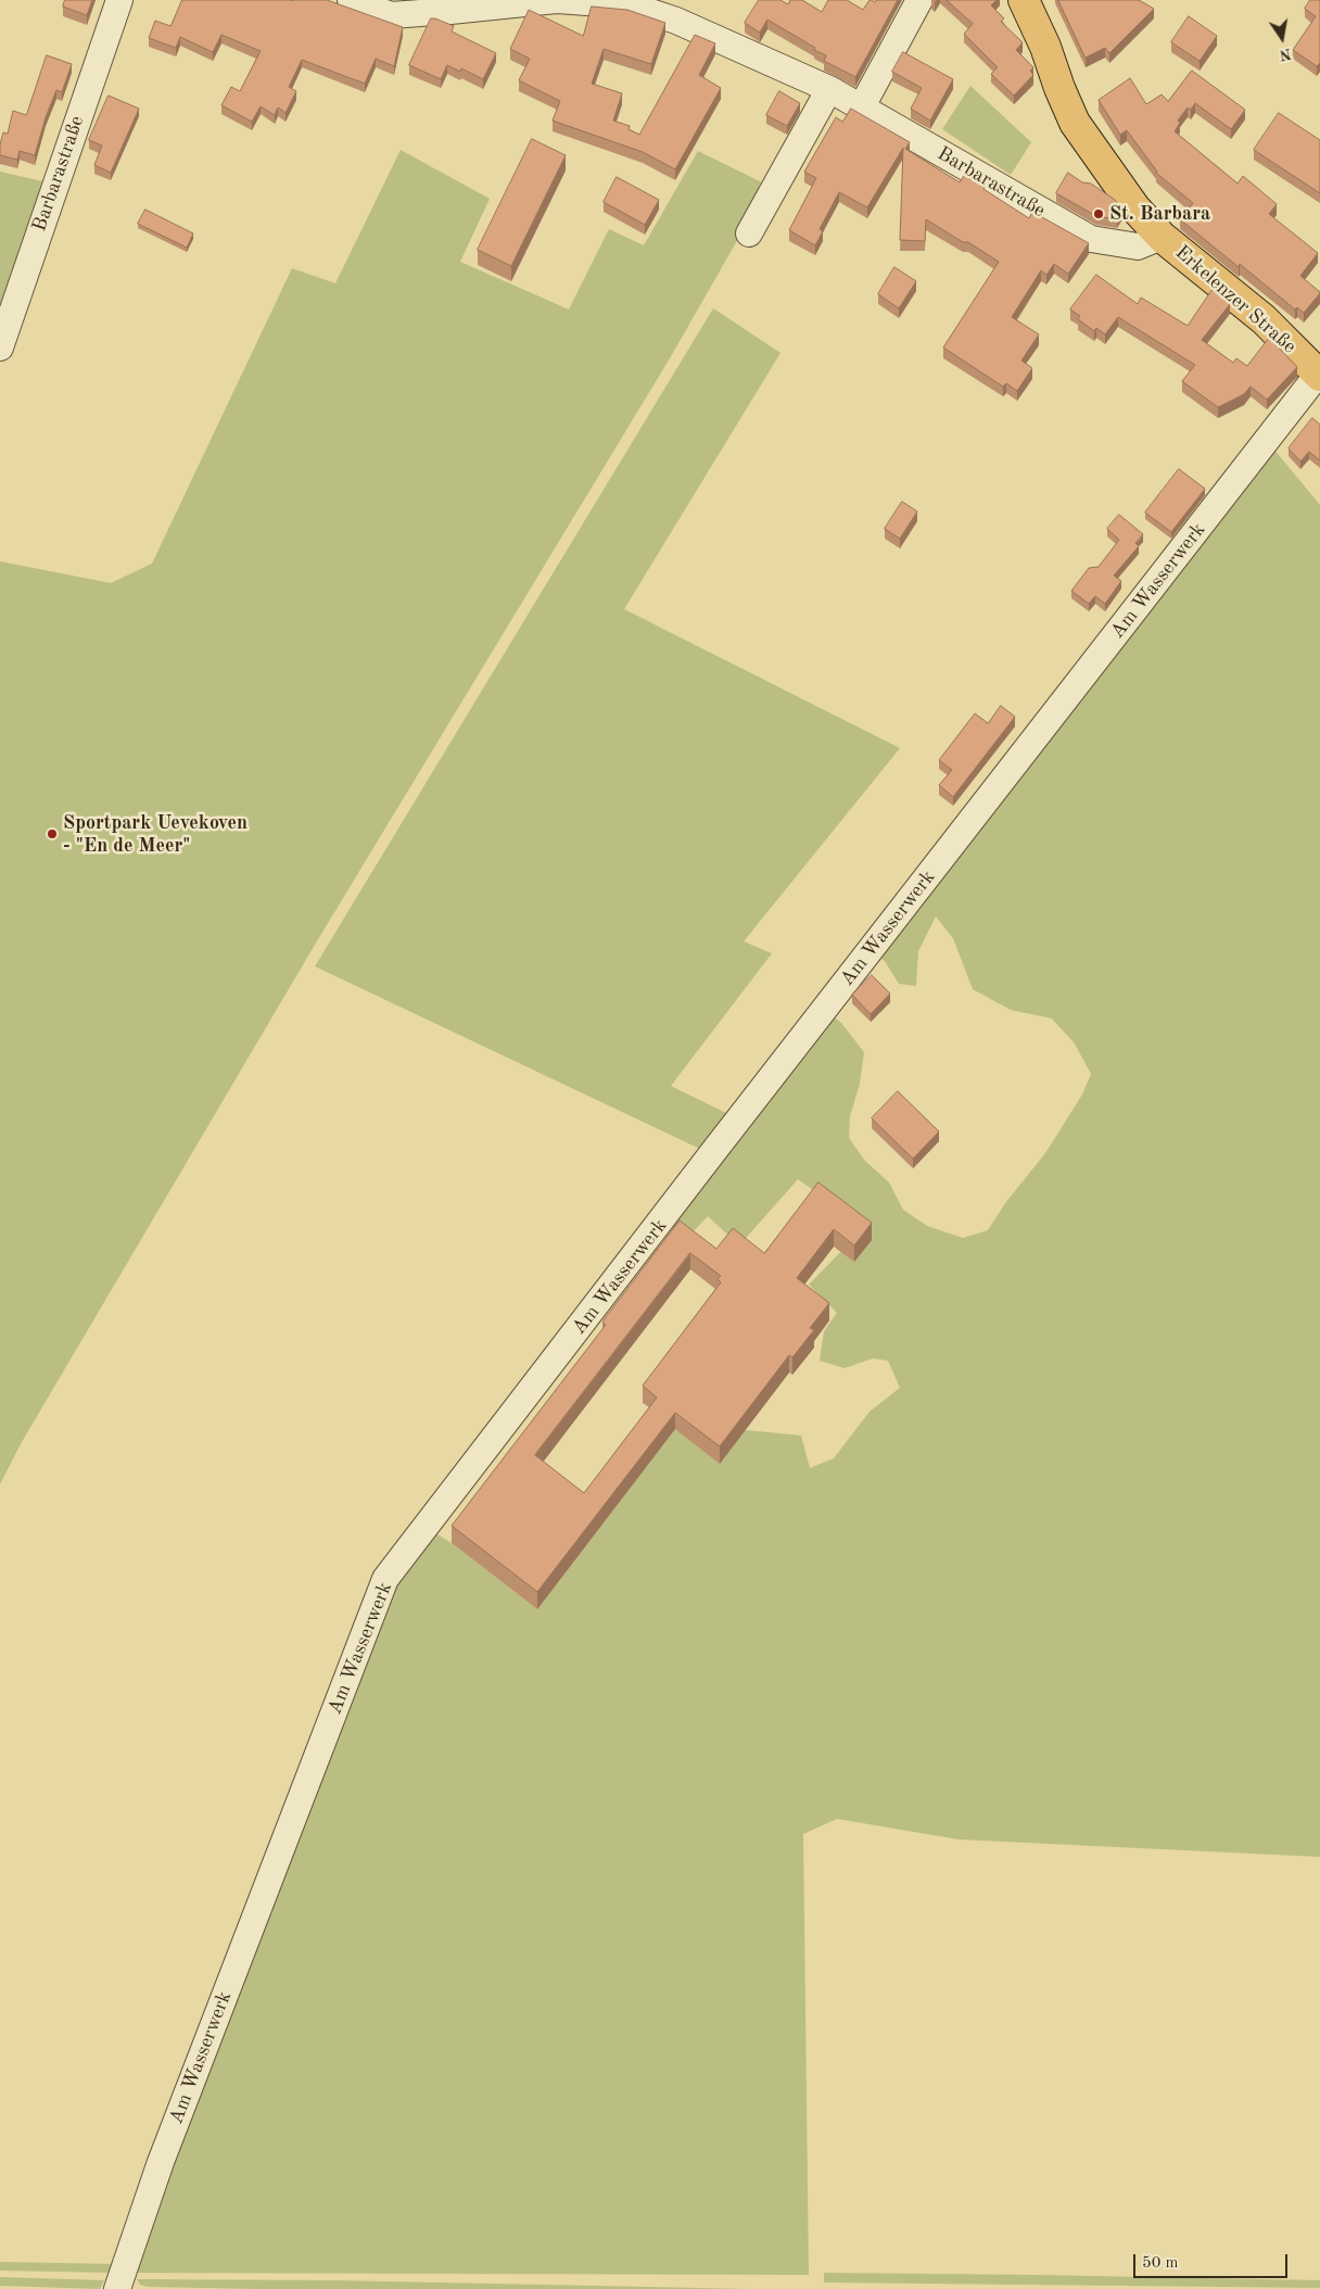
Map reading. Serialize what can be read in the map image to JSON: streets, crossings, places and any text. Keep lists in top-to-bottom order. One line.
{"streets":{"main road":["Erkelenzer Straße"],"street":["Barbarastraße","Am Wasserwerk"]},"crossings":[["Barbarastraße","Erkelenzer Straße"],["Erkelenzer Straße","Am Wasserwerk"]],"places":["St. Barbara","Sportpark Uevekoven - \"En de Meer\""],"scale_bar":"50 m","north":"bottom"}
